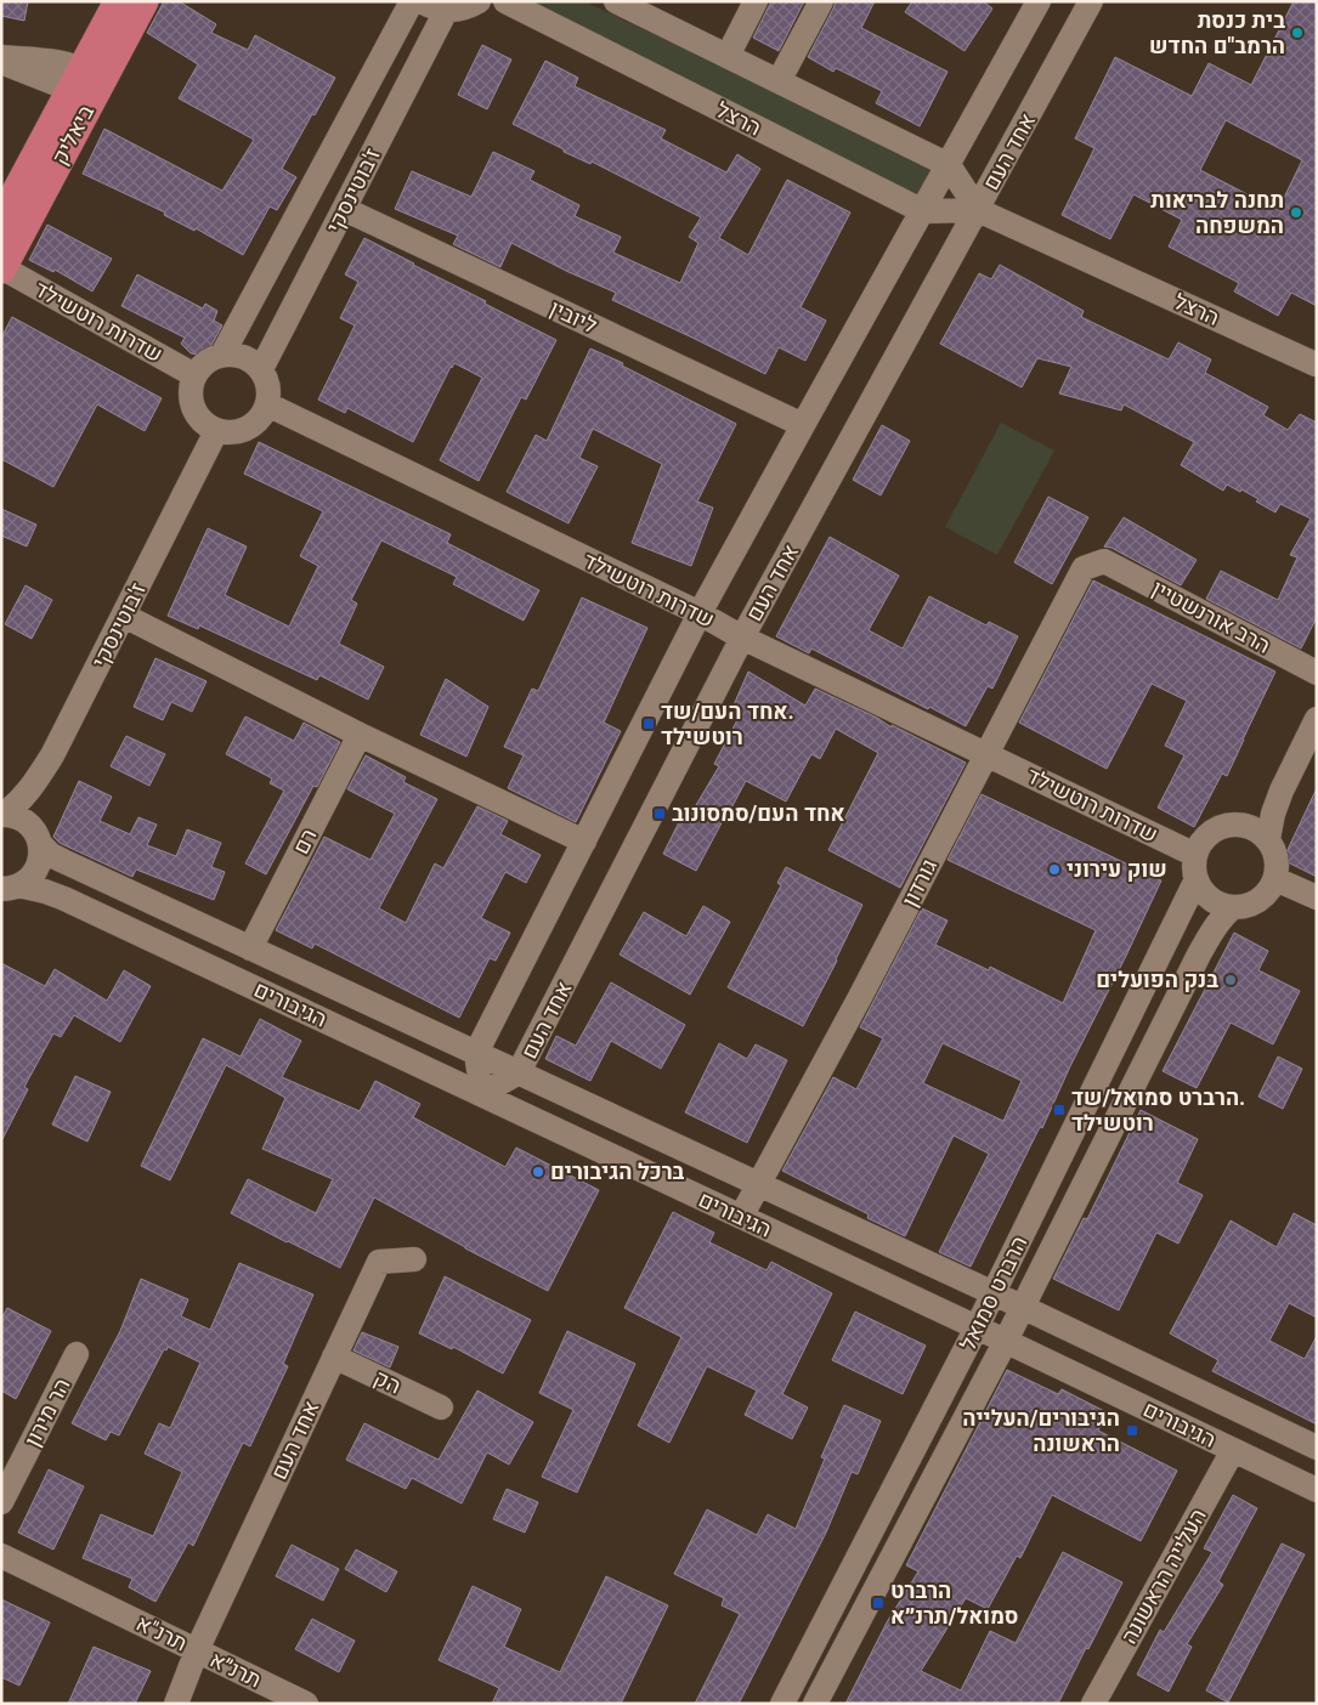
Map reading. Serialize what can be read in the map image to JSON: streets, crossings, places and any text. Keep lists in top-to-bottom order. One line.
{"streets":{"main road":["ביאליק"],"street":["הרצל","אחד העם","ז'בוטינסקי","ליובין","שדרות רוטשילד","הרב אורנשטיין","רם","גורדון","הגיבורים","הרברט סמואל","הק","הר מירון","העלייה הראשונה","תרנ\"א","תרנ״א"]},"crossings":[["הרצל","אחד העם"],["ביאליק","שדרות רוטשילד"],["אחד העם","שדרות רוטשילד"],["אחד העם","הגיבורים"],["אחד העם","הק"],["אחד העם","תרנ\"א"],["אחד העם","תרנ״א"],["ז'בוטינסקי","ליובין"],["ז'בוטינסקי","שדרות רוטשילד"],["ז'בוטינסקי","הגיבורים"],["שדרות רוטשילד","גורדון"],["שדרות רוטשילד","הרברט סמואל"],["הרב אורנשטיין","גורדון"],["רם","הגיבורים"],["גורדון","הגיבורים"],["הגיבורים","הרברט סמואל"],["הגיבורים","העלייה הראשונה"],["תרנ\"א","תרנ״א"]],"places":{"other":["בית כנסת הרמב\"ם החדש","תחנה לבריאות המשפחה","שוק עירוני","בנק הפועלים","ברכל הגיבורים"],"transit":["אחד העם/שד. רוטשילד","אחד העם/סמסונוב","הרברט סמואל/שד. רוטשילד","הגיבורים/העלייה הראשונה","הרברט סמואל/תרנ״א"]}}
